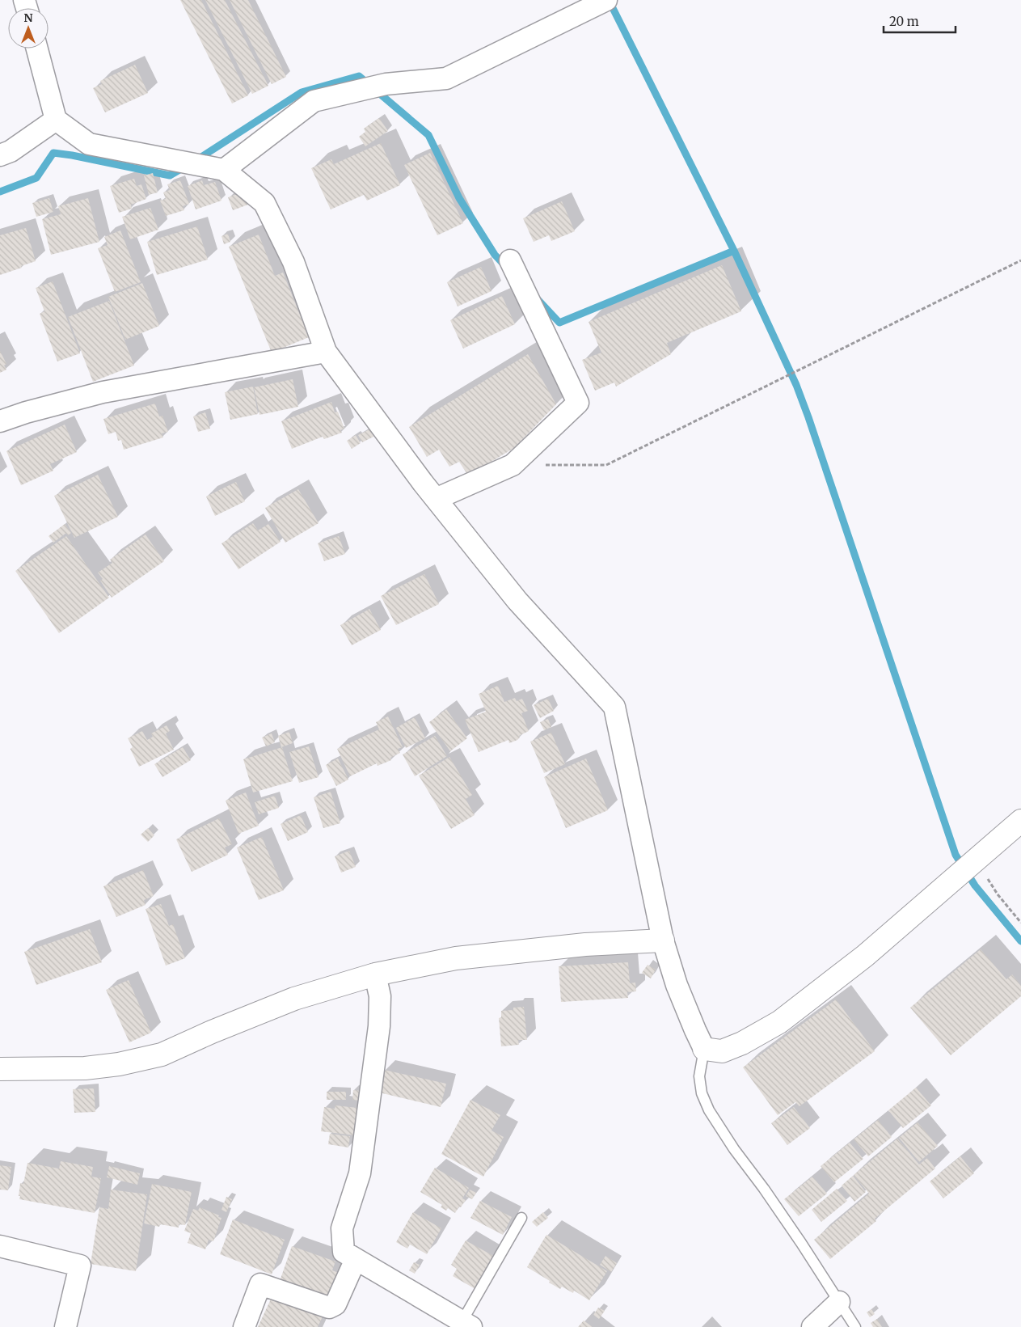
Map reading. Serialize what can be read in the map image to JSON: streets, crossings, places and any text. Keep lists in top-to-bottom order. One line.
{"scale_bar":"20 m","north":"top"}
